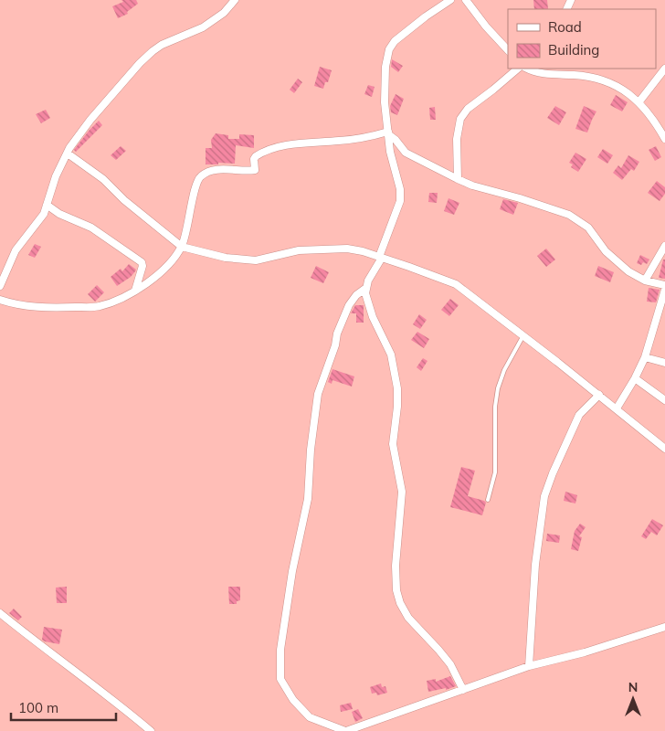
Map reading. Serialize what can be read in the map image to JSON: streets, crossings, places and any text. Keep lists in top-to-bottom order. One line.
{"legend":["Road","Building"],"scale_bar":"100 m","north":"top"}
